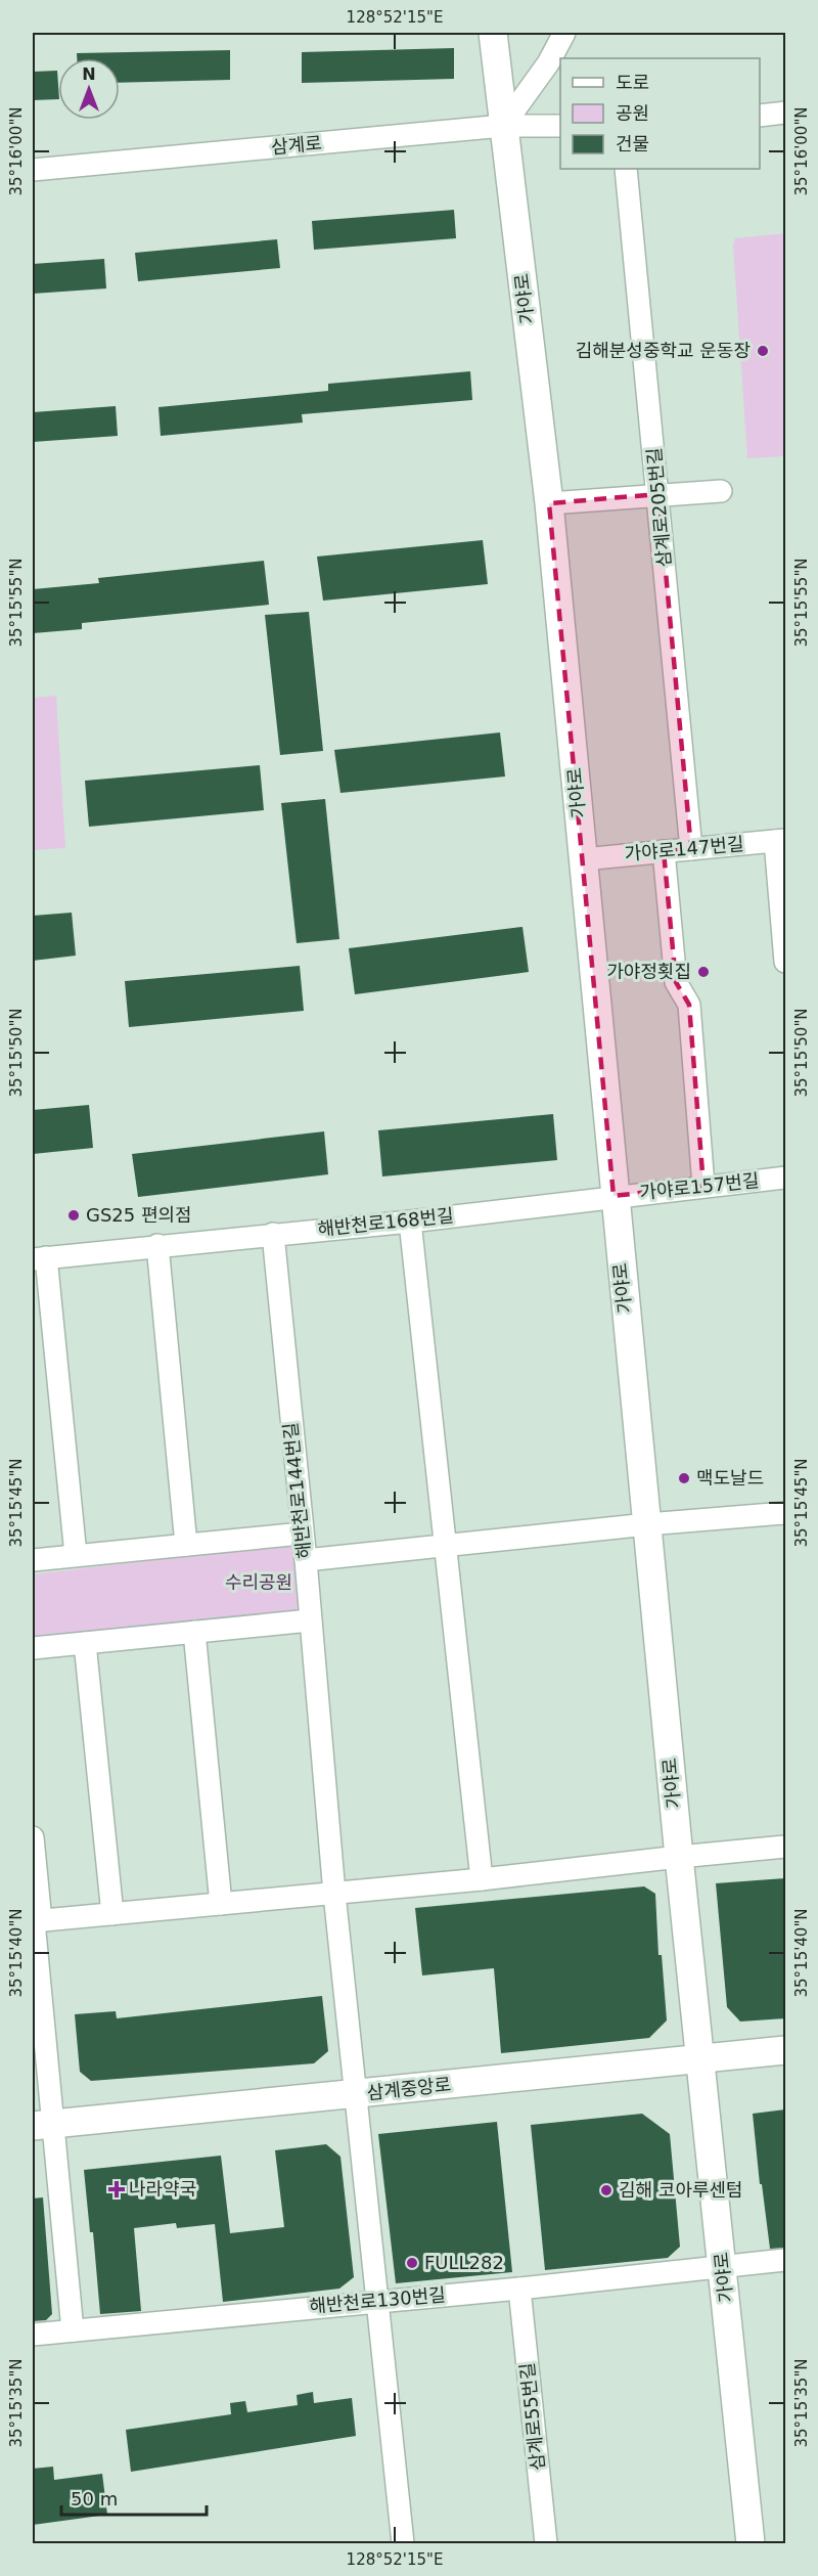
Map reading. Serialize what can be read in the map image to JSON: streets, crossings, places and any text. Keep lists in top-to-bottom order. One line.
{"streets":{"main road":["가야로","삼계중앙로"],"street":["삼계로","삼계로205번길","가야로147번길","가야로157번길","해반천로168번길","해반천로144번길","해반천로130번길","삼계로55번길"]},"crossings":[["삼계로","가야로"],["가야로","가야로147번길"],["가야로","가야로157번길"],["가야로","해반천로168번길"],["가야로","삼계중앙로"],["가야로","해반천로130번길"],["삼계로205번길","가야로147번길"],["가야로157번길","해반천로168번길"],["해반천로168번길","해반천로144번길"],["해반천로144번길","삼계중앙로"],["해반천로144번길","해반천로130번길"],["해반천로130번길","삼계로55번길"]],"parks":["수리공원"],"places":{"other":["김해분성중학교 운동장","가야정횟집","GS25 편의점","맥도날드","김해 코아루센텀","FULL282"],"health":["나라약국"]},"legend":["도로","공원","건물"],"scale_bar":"50 m","north":"top","coordinates":["128°52'15\"E","35°16'00\"N","35°15'55\"N","35°15'50\"N","35°15'45\"N","35°15'40\"N","35°15'35\"N"]}
